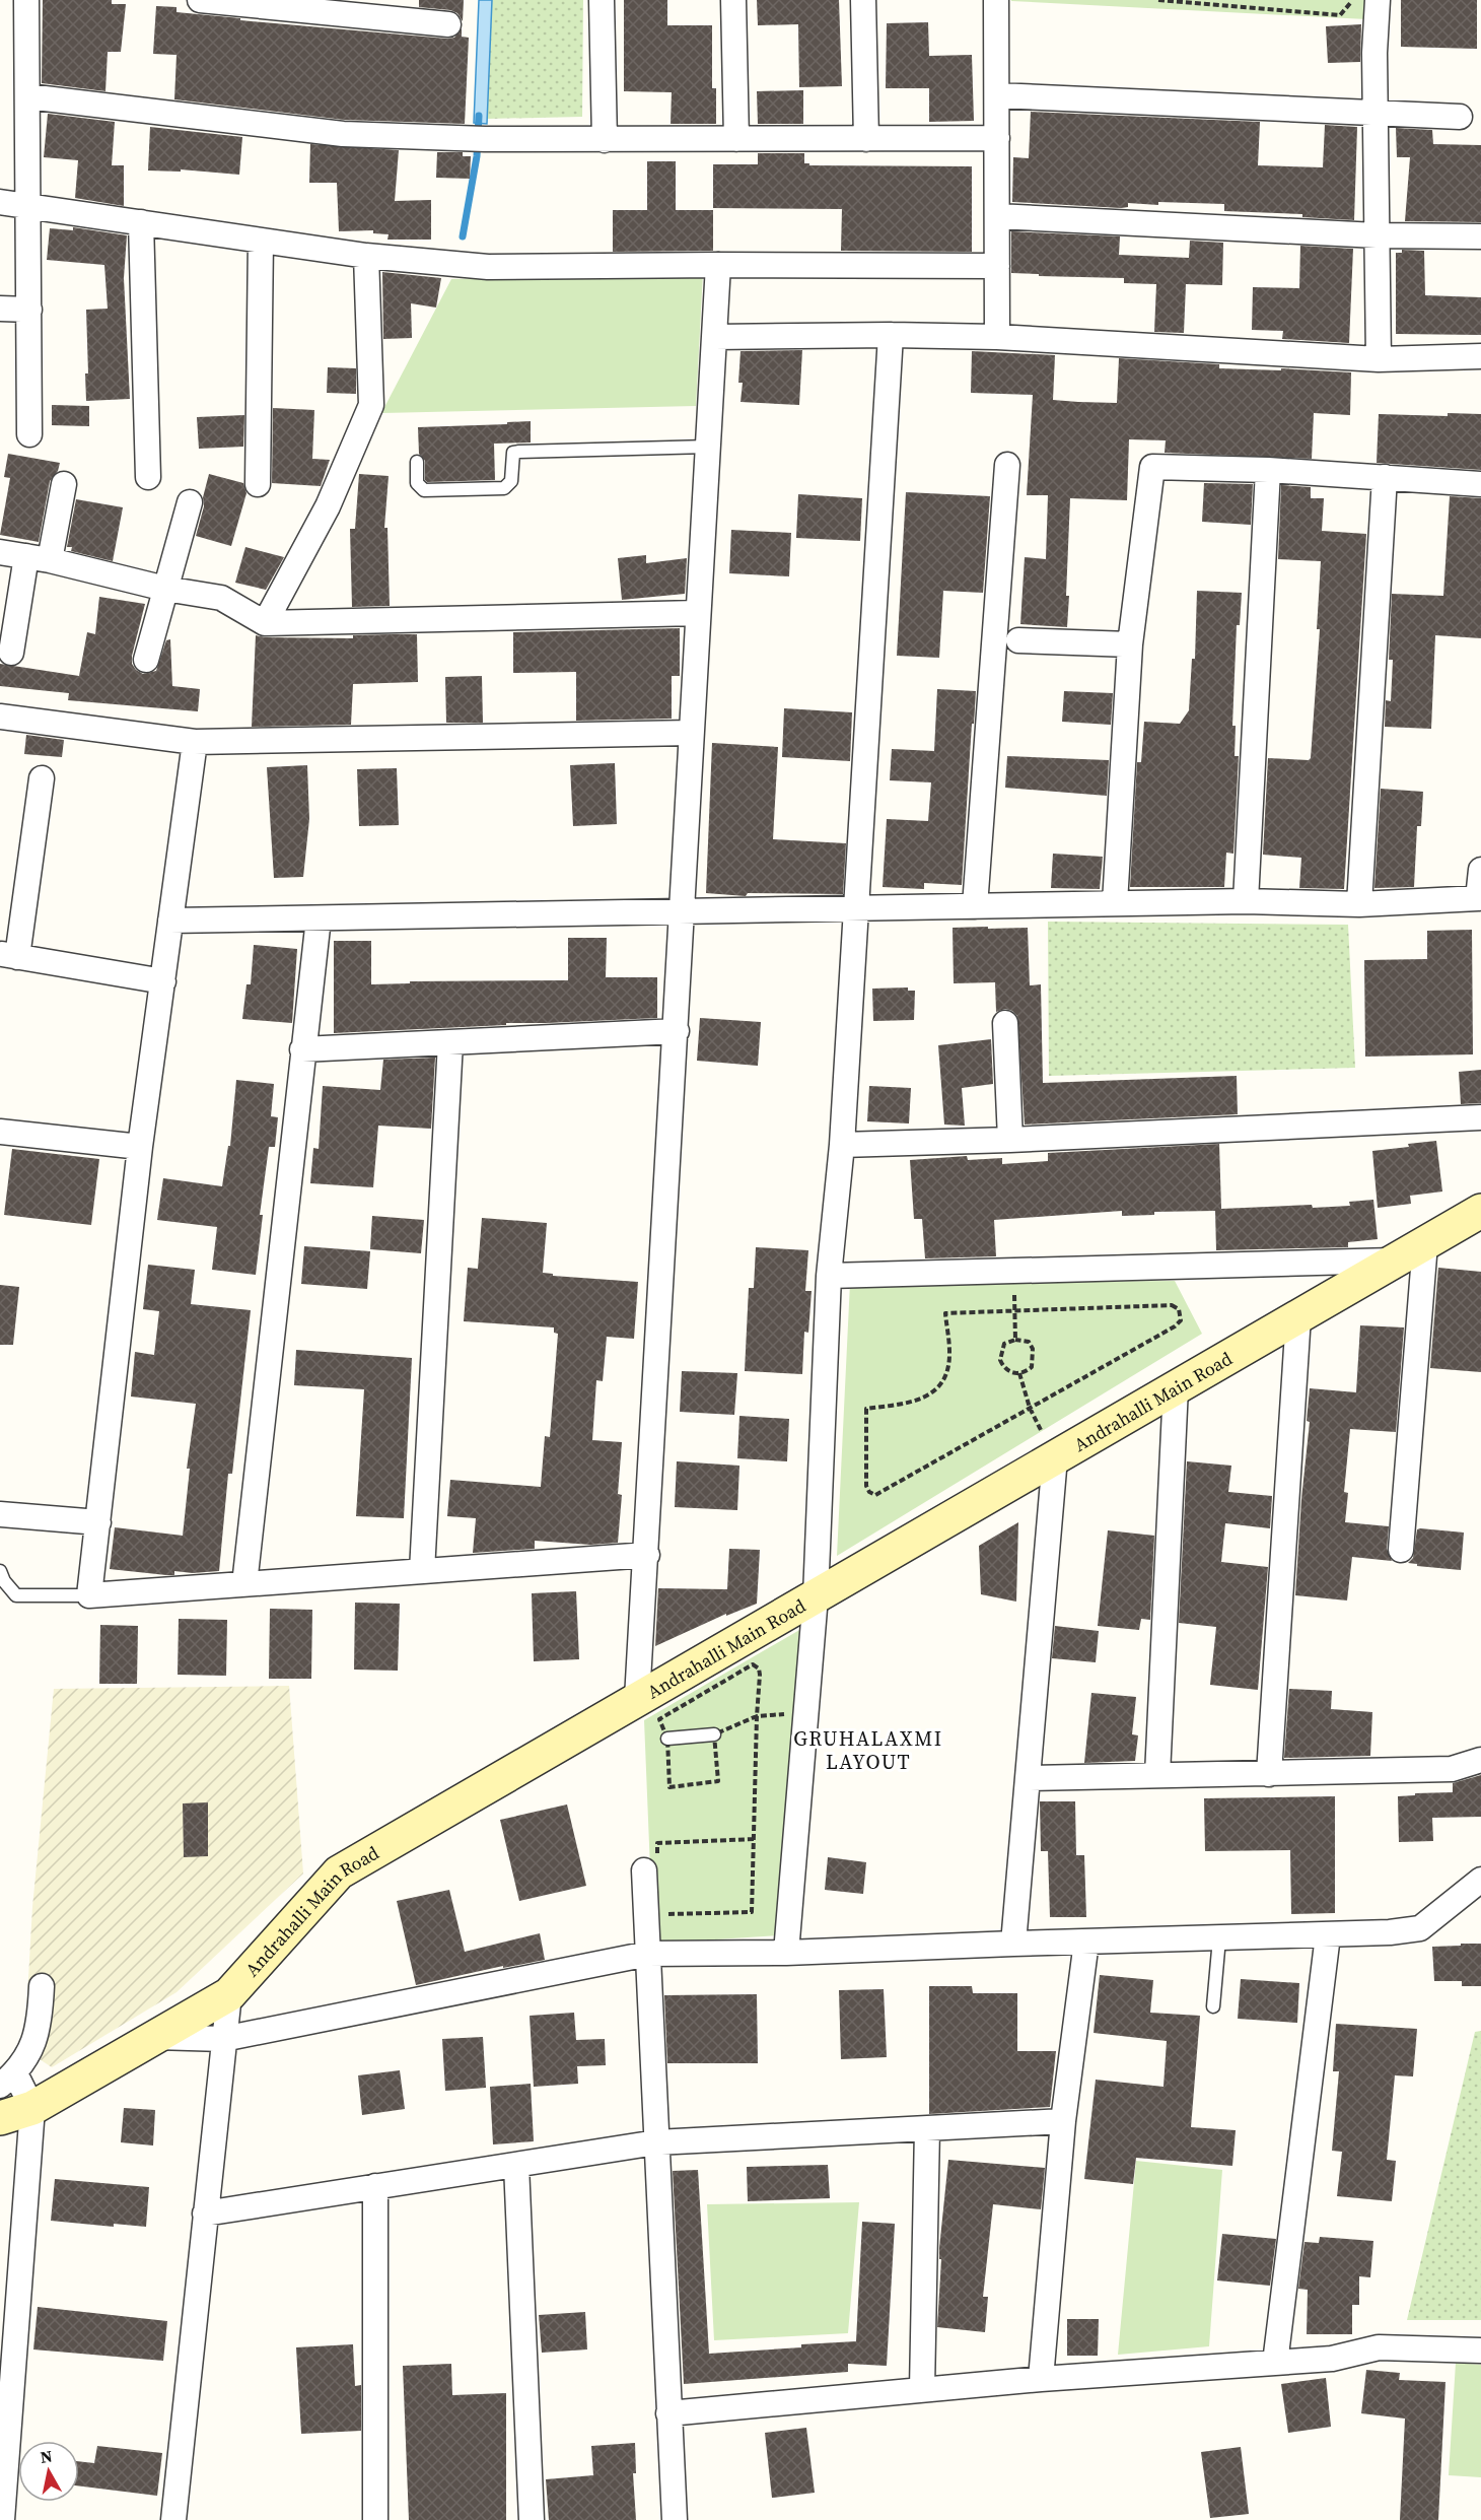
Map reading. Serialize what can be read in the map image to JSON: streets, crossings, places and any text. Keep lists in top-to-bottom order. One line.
{"streets":{"main road":["Andrahalli Main Road"]},"districts":["GRUHALAXMI LAYOUT"],"north":"top"}
